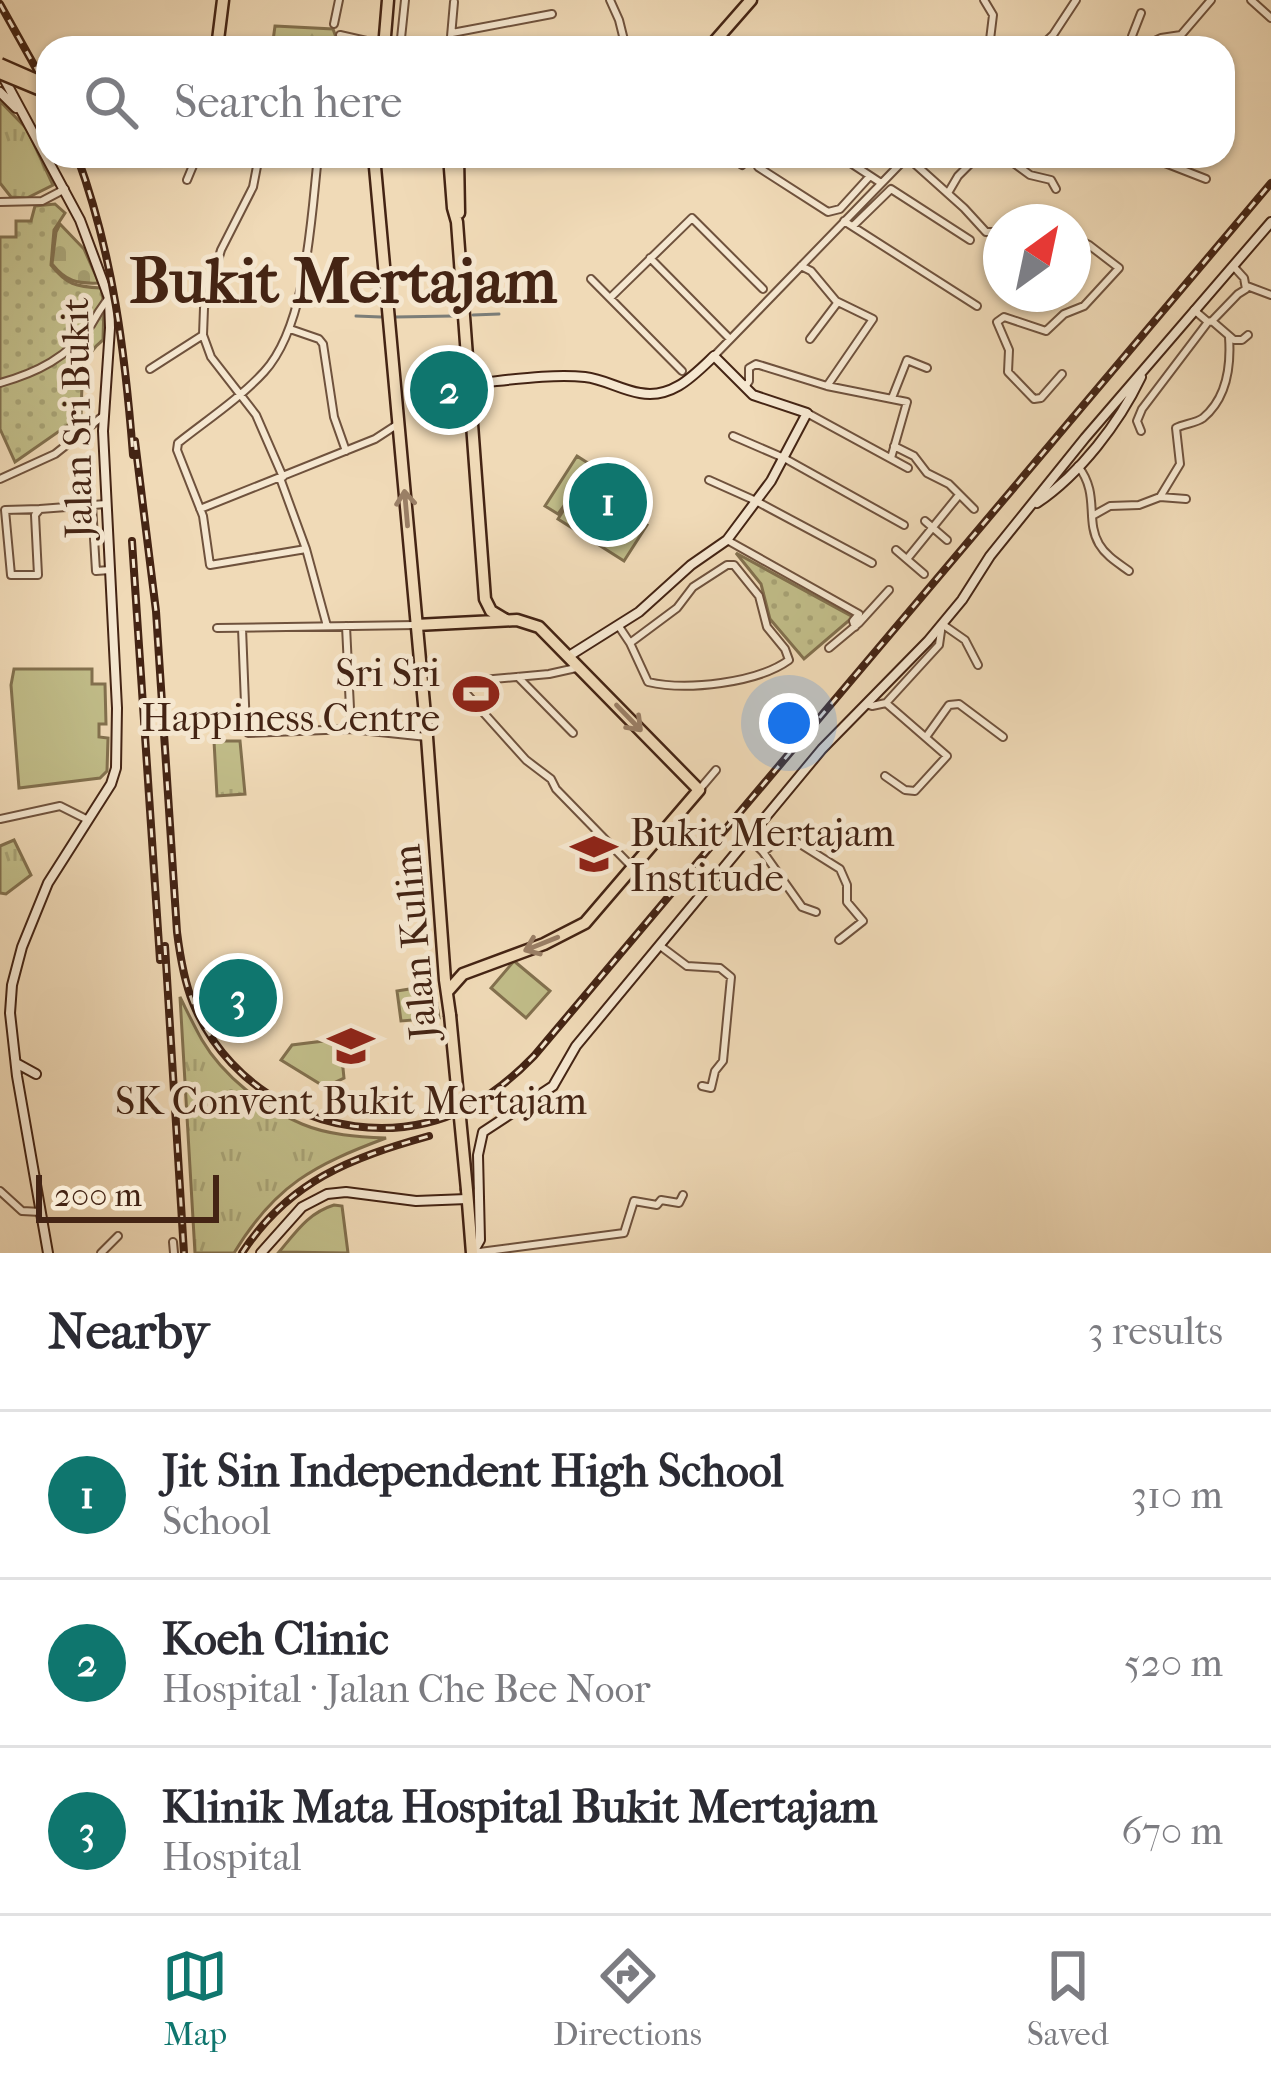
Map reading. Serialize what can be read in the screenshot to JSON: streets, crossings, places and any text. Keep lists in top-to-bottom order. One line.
{"streets":{"main road":["Jalan Kulim"],"street":["Jalan Sri Bukit"]},"districts":["Bukit Mertajam"],"places":{"sports":["Sri Sri Happiness Centre"],"school or university":["Bukit Mertajam Institude","SK Convent Bukit Mertajam"]},"scale_bar":"200 m","north":"top right","page":{"search":"Search here","pins":["2","1","3"],"scale":"200 m","heading":["Nearby","3 results"],"list":[{"mark":"1","name":"Jit Sin Independent High School","note":"School","value":"310 m"},{"mark":"2","name":"Koeh Clinic","note":"Hospital · Jalan Che Bee Noor","value":"520 m"},{"mark":"3","name":"Klinik Mata Hospital Bukit Mertajam","note":"Hospital","value":"670 m"}],"nav":["Map","Directions","Saved"]}}
